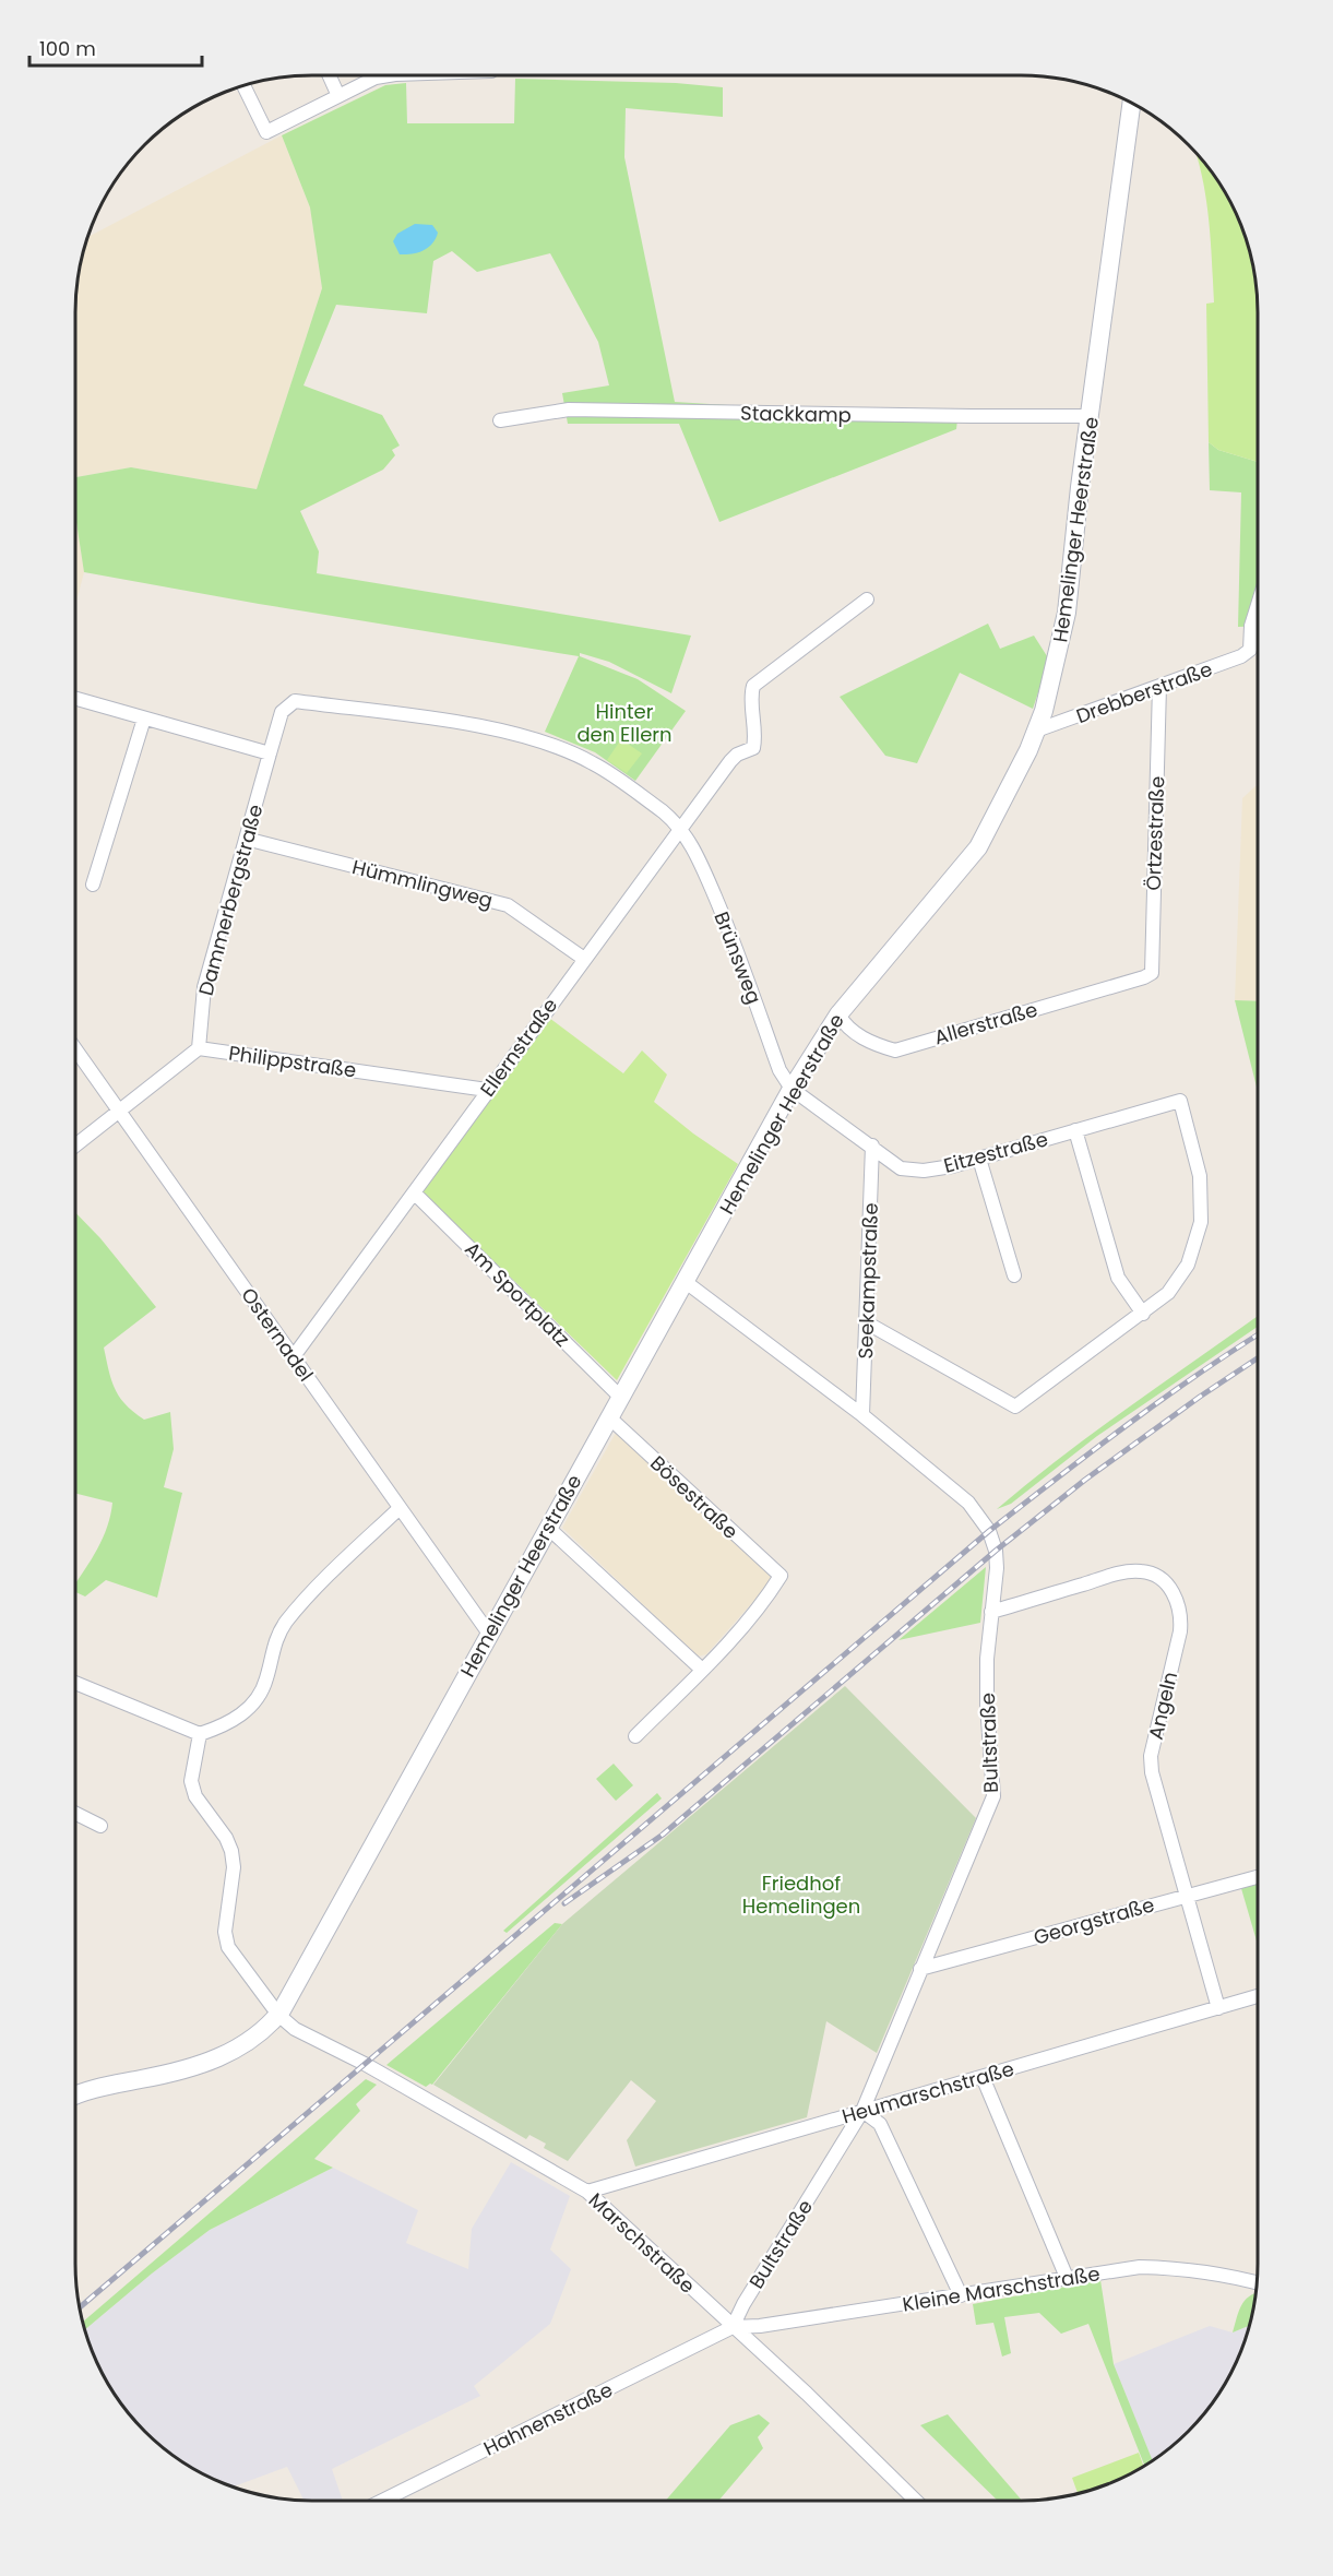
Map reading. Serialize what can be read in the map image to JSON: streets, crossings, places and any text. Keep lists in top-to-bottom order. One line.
{"streets":{"main road":["Hemelinger Heerstraße"],"street":["Stackkamp","Drebberstraße","Örtzestraße","Hümmlingweg","Dammerbergstraße","Brünsweg","Allerstraße","Ellernstraße","Philippstraße","Eitzestraße","Seekampstraße","Am Sportplatz","Osternadel","Bösestraße","Angeln","Bultstraße","Georgstraße","Heumarschstraße","Marschstraße","Kleine Marschstraße","Hahnenstraße"]},"crossings":[["Stackkamp","Hemelinger Heerstraße"],["Hemelinger Heerstraße","Drebberstraße"],["Hemelinger Heerstraße","Brünsweg"],["Hemelinger Heerstraße","Allerstraße"],["Hemelinger Heerstraße","Eitzestraße"],["Hemelinger Heerstraße","Am Sportplatz"],["Hemelinger Heerstraße","Osternadel"],["Hemelinger Heerstraße","Bösestraße"],["Hemelinger Heerstraße","Bultstraße"],["Hemelinger Heerstraße","Marschstraße"],["Drebberstraße","Örtzestraße"],["Örtzestraße","Allerstraße"],["Hümmlingweg","Dammerbergstraße"],["Hümmlingweg","Ellernstraße"],["Dammerbergstraße","Philippstraße"],["Brünsweg","Ellernstraße"],["Brünsweg","Eitzestraße"],["Ellernstraße","Philippstraße"],["Ellernstraße","Am Sportplatz"],["Ellernstraße","Osternadel"],["Eitzestraße","Seekampstraße"],["Seekampstraße","Bultstraße"],["Angeln","Bultstraße"],["Angeln","Georgstraße"],["Angeln","Heumarschstraße"],["Bultstraße","Georgstraße"],["Bultstraße","Heumarschstraße"],["Bultstraße","Marschstraße"],["Bultstraße","Kleine Marschstraße"],["Bultstraße","Hahnenstraße"],["Heumarschstraße","Marschstraße"],["Marschstraße","Kleine Marschstraße"],["Marschstraße","Hahnenstraße"],["Kleine Marschstraße","Hahnenstraße"]],"parks":["Hinter den Ellern","Friedhof Hemelingen"],"scale_bar":"100 m"}
